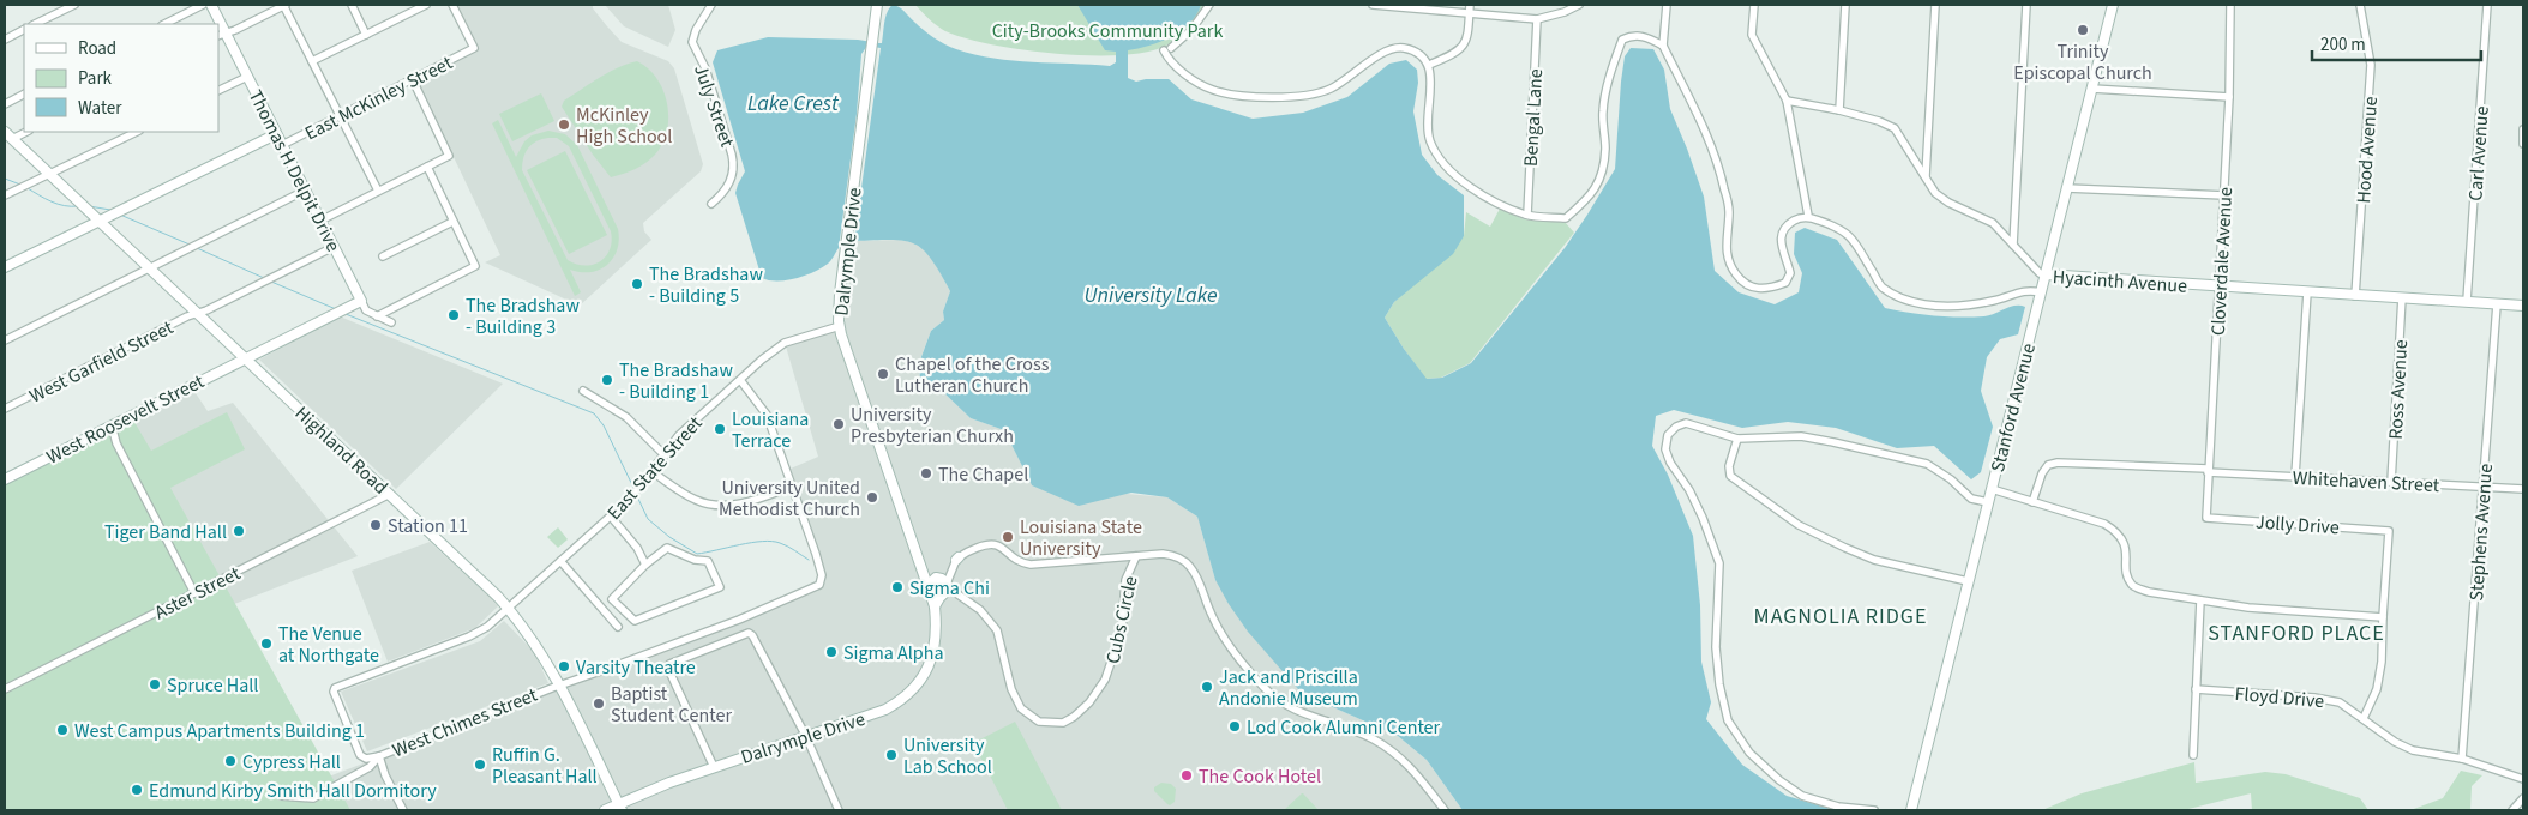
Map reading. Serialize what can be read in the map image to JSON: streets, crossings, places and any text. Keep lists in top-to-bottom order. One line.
{"streets":{"street":["East McKinley Street","July Street","Bengal Lane","Hood Avenue","Carl Avenue","Thomas H Delpit Drive","Dalrymple Drive","Cloverdale Avenue","Hyacinth Avenue","West Garfield Street","Ross Avenue","Stanford Avenue","West Roosevelt Street","Highland Road","East State Street","Whitehaven Street","Jolly Drive","Stephens Avenue","Aster Street","Cubs Circle","Floyd Drive","West Chimes Street"]},"crossings":[["East McKinley Street","Thomas H Delpit Drive"],["East McKinley Street","Highland Road"],["Hood Avenue","Hyacinth Avenue"],["Carl Avenue","Hyacinth Avenue"],["Thomas H Delpit Drive","West Garfield Street"],["Thomas H Delpit Drive","West Roosevelt Street"],["Dalrymple Drive","Highland Road"],["Dalrymple Drive","East State Street"],["Dalrymple Drive","Cubs Circle"],["Cloverdale Avenue","Hyacinth Avenue"],["Cloverdale Avenue","Whitehaven Street"],["Cloverdale Avenue","Jolly Drive"],["Hyacinth Avenue","Ross Avenue"],["Hyacinth Avenue","Stanford Avenue"],["Hyacinth Avenue","Stephens Avenue"],["West Garfield Street","Highland Road"],["Ross Avenue","Whitehaven Street"],["West Roosevelt Street","Highland Road"],["Highland Road","East State Street"],["Highland Road","Aster Street"],["Highland Road","West Chimes Street"],["East State Street","West Chimes Street"],["Whitehaven Street","Stephens Avenue"],["Stephens Avenue","Floyd Drive"]],"districts":["MAGNOLIA RIDGE","STANFORD PLACE"],"water":["Lake Crest","University Lake"],"parks":["City-Brooks Community Park"],"places":["Trinity Episcopal Church","McKinley High School","The Bradshaw - Building 5","The Bradshaw - Building 3","Chapel of the Cross Lutheran Church","The Bradshaw - Building 1","University Presbyterian Churxh","Louisiana Terrace","The Chapel","University United Methodist Church","Station 11","Tiger Band Hall","Louisiana State University","Sigma Chi","The Venue at Northgate","Sigma Alpha","Varsity Theatre","Spruce Hall","Jack and Priscilla Andonie Museum","Baptist Student Center","Lod Cook Alumni Center","West Campus Apartments Building 1","University Lab School","Cypress Hall","Ruffin G. Pleasant Hall","The Cook Hotel","Edmund Kirby Smith Hall Dormitory"],"legend":["Road","Park","Water"],"scale_bar":"200 m"}
